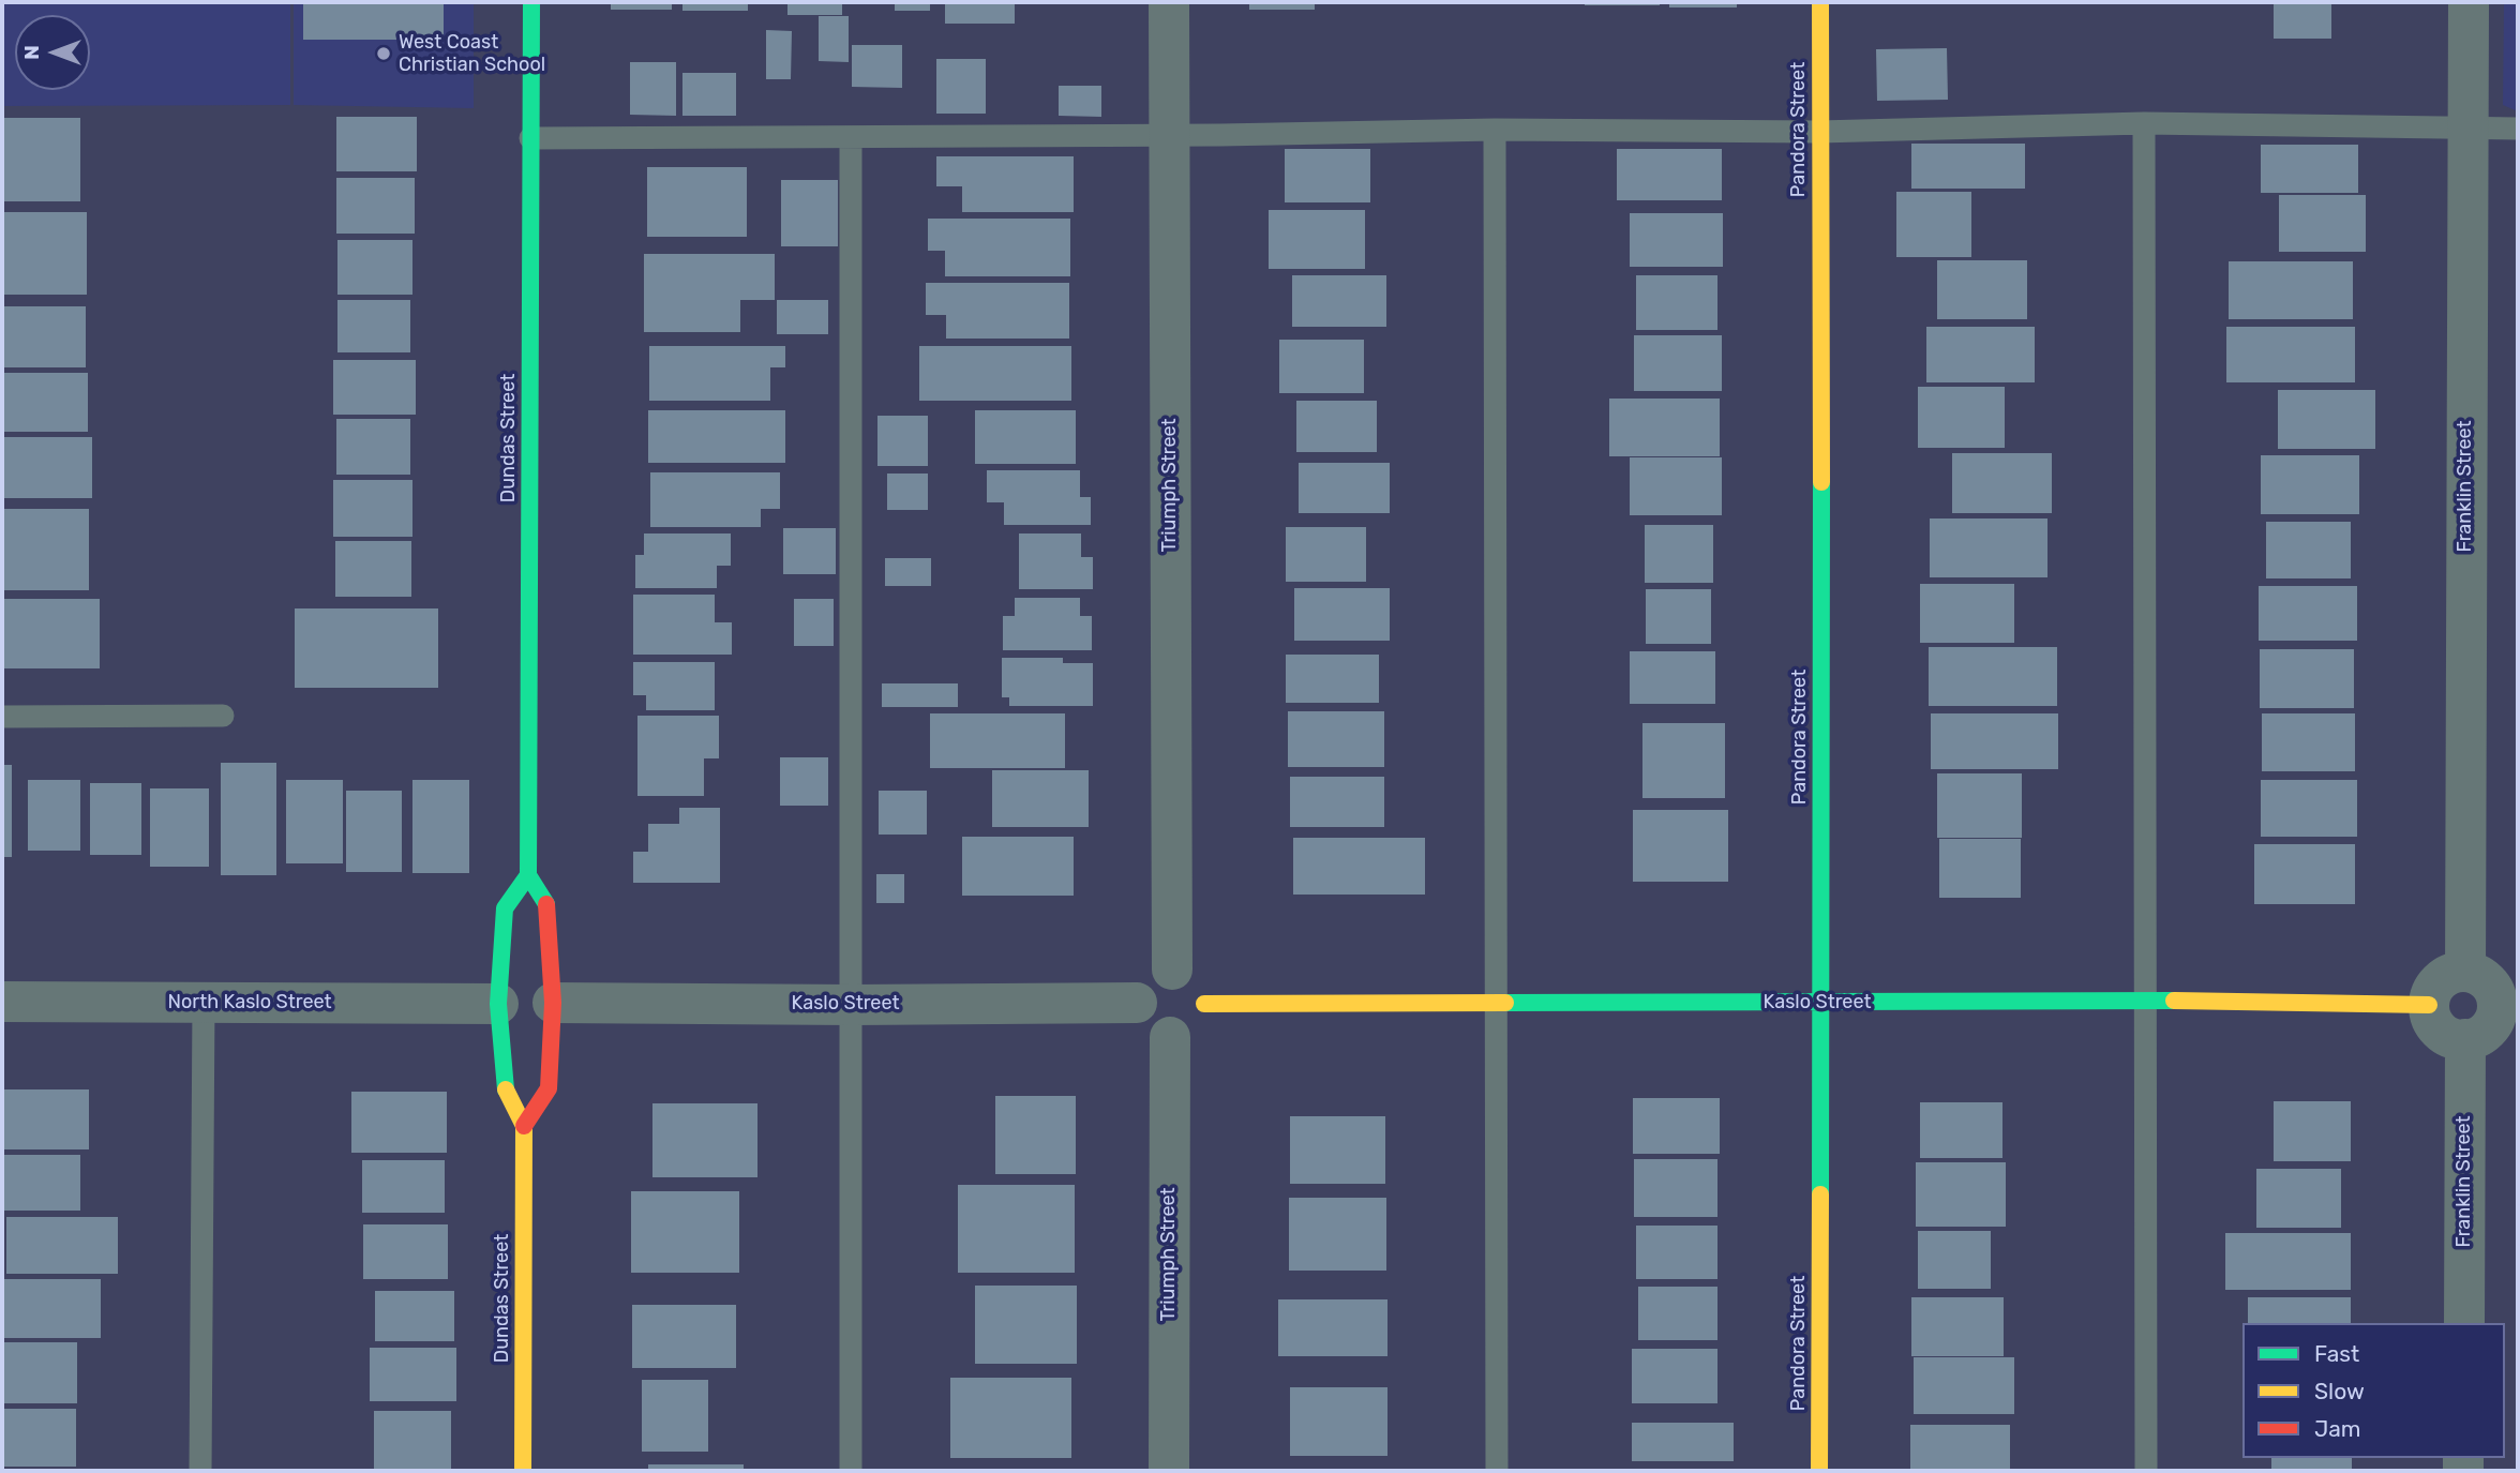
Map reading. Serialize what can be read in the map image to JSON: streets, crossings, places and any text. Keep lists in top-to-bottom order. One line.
{"streets":{"street":["Pandora Street","Dundas Street","Triumph Street","Franklin Street","North Kaslo Street","Kaslo Street"]},"crossings":[["Pandora Street","Kaslo Street"],["Dundas Street","North Kaslo Street"],["Triumph Street","Kaslo Street"],["Franklin Street","Kaslo Street"]],"places":["West Coast Christian School"],"legend":["Fast","Slow","Jam"],"north":"left"}
